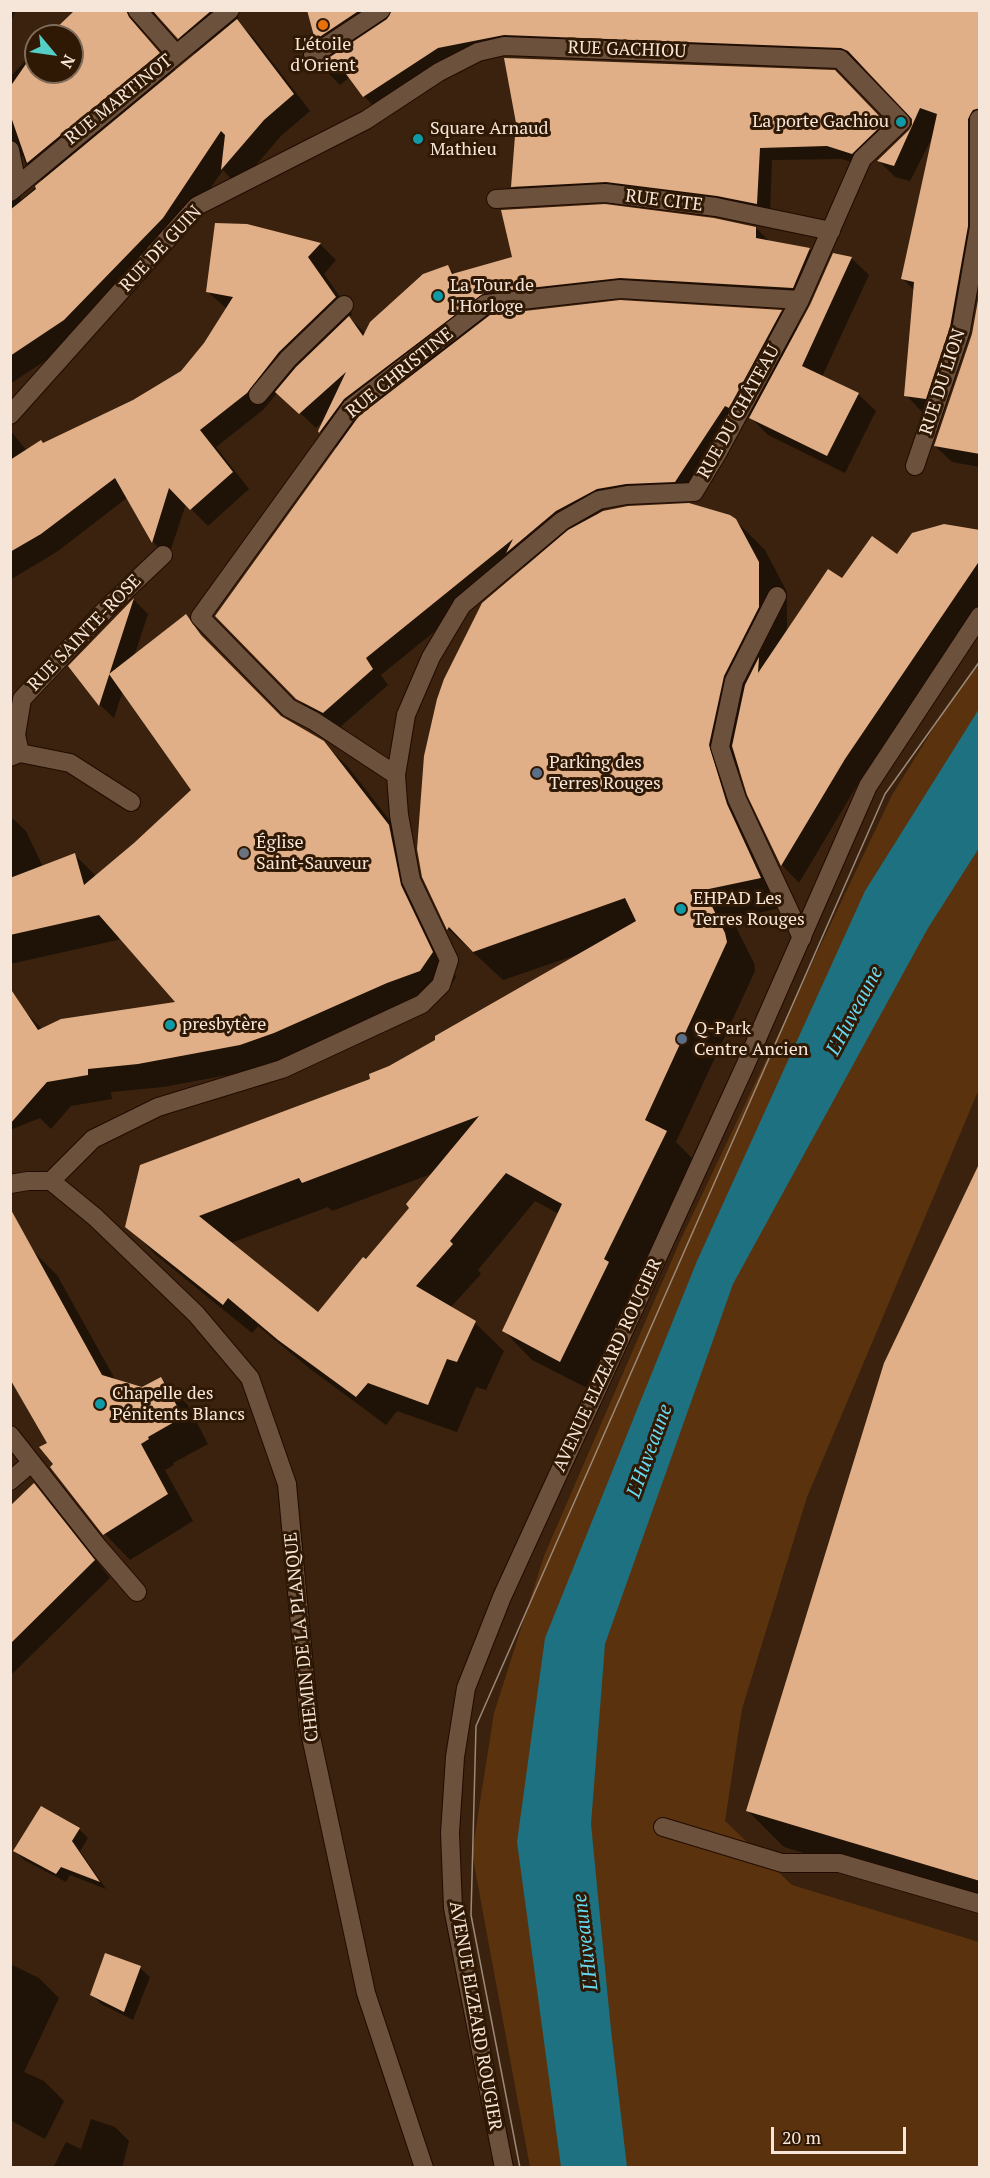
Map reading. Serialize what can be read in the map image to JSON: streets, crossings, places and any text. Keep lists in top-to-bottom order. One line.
{"streets":{"street":["RUE GACHIOU","RUE MARTINOT","RUE CITE","RUE DE GUIN","RUE CHRISTINE","RUE DU LION","RUE DU CHÂTEAU","RUE SAINTE-ROSE","AVENUE ELZEARD ROUGIER","CHEMIN DE LA PLANQUE"]},"crossings":[["RUE GACHIOU","RUE DE GUIN"],["RUE GACHIOU","RUE DU CHÂTEAU"],["RUE CITE","RUE DU CHÂTEAU"],["RUE CHRISTINE","RUE DU CHÂTEAU"],["RUE DU CHÂTEAU","CHEMIN DE LA PLANQUE"]],"water":["L'Huveaune"],"places":["L'étoile d'Orient","La porte Gachiou","Square Arnaud Mathieu","La Tour de l'Horloge","Parking des Terres Rouges","Église Saint-Sauveur","EHPAD Les Terres Rouges","presbytère","Q-Park Centre Ancien","Chapelle des Pénitents Blancs"],"scale_bar":"20 m","north":"bottom right"}
